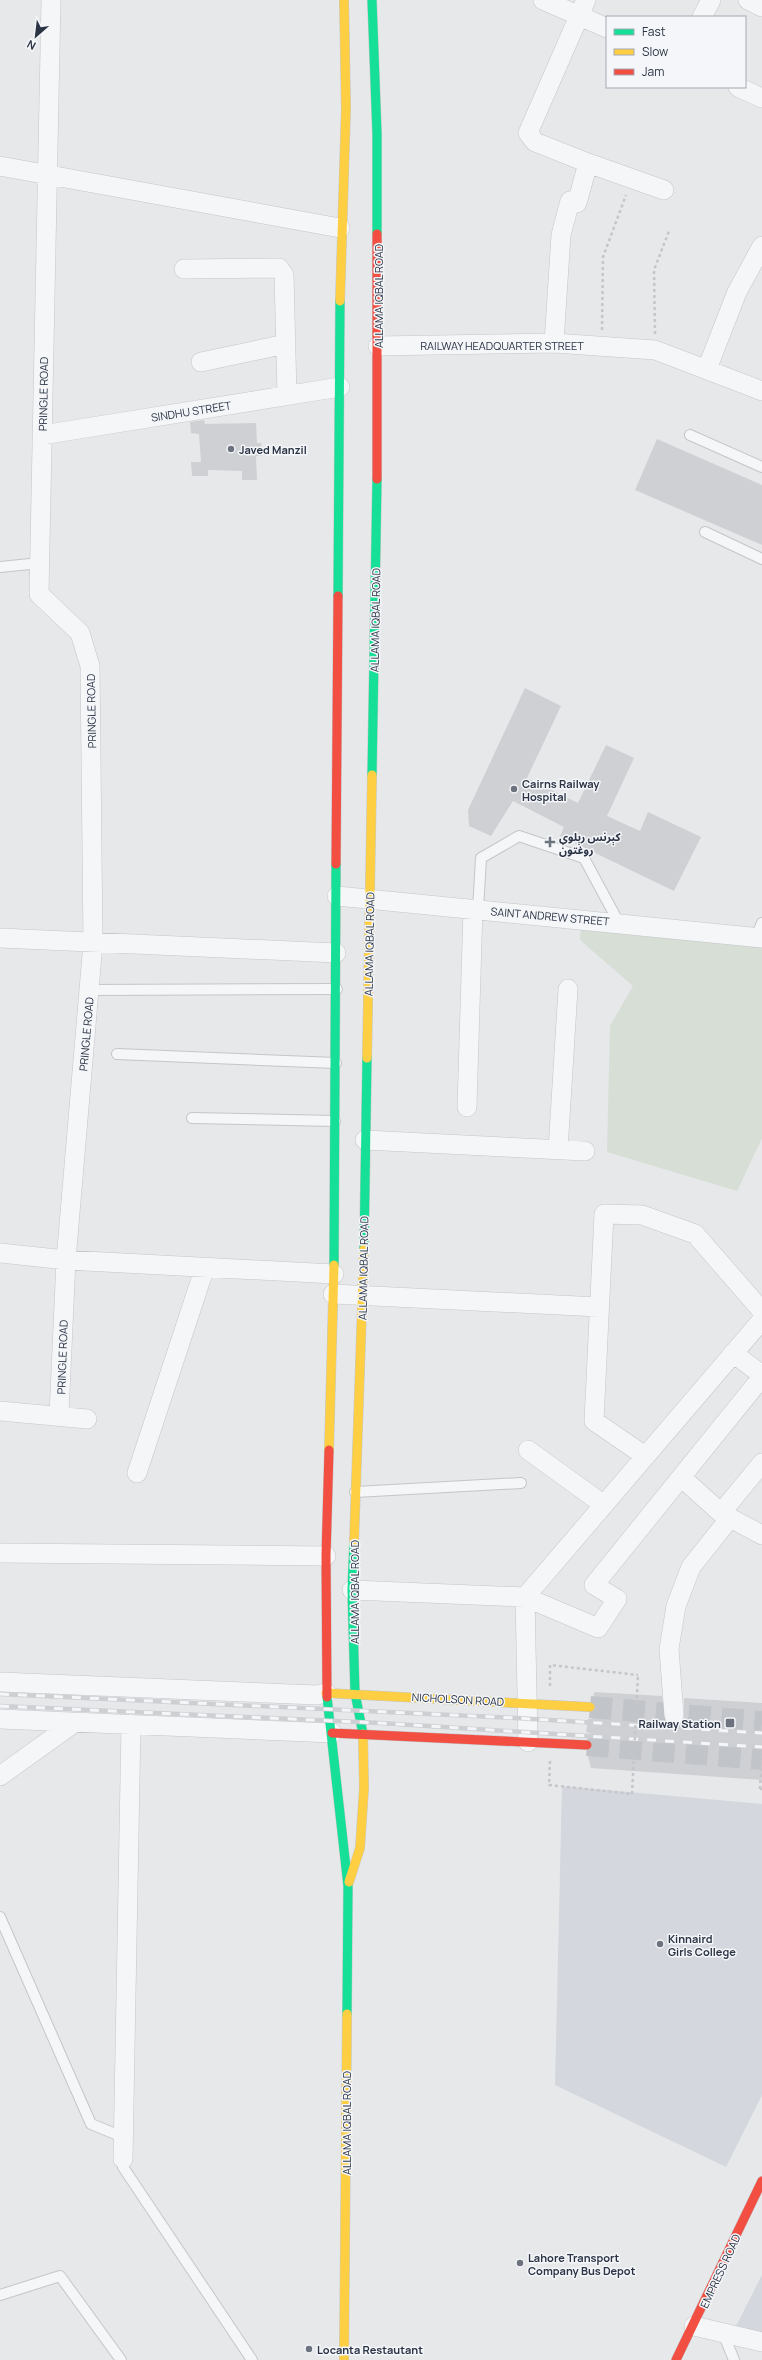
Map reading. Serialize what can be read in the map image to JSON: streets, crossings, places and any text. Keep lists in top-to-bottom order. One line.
{"streets":{"main road":["ALLAMA IQBAL ROAD","NICHOLSON ROAD","EMPRESS ROAD"],"street":["RAILWAY HEADQUARTER STREET","PRINGLE ROAD","SINDHU STREET","SAINT ANDREW STREET"]},"crossings":[["ALLAMA IQBAL ROAD","RAILWAY HEADQUARTER STREET"],["ALLAMA IQBAL ROAD","SINDHU STREET"],["ALLAMA IQBAL ROAD","SAINT ANDREW STREET"],["ALLAMA IQBAL ROAD","NICHOLSON ROAD"],["PRINGLE ROAD","SINDHU STREET"]],"places":{"other":["Javed Manzil","Cairns Railway Hospital","Kinnaird Girls College","Lahore Transport Company Bus Depot","Locanta Restautant"],"health":["کېرنس رېلوې روغتون"],"transit":["Railway Station"]},"legend":["Fast","Slow","Jam"],"north":"bottom left"}
